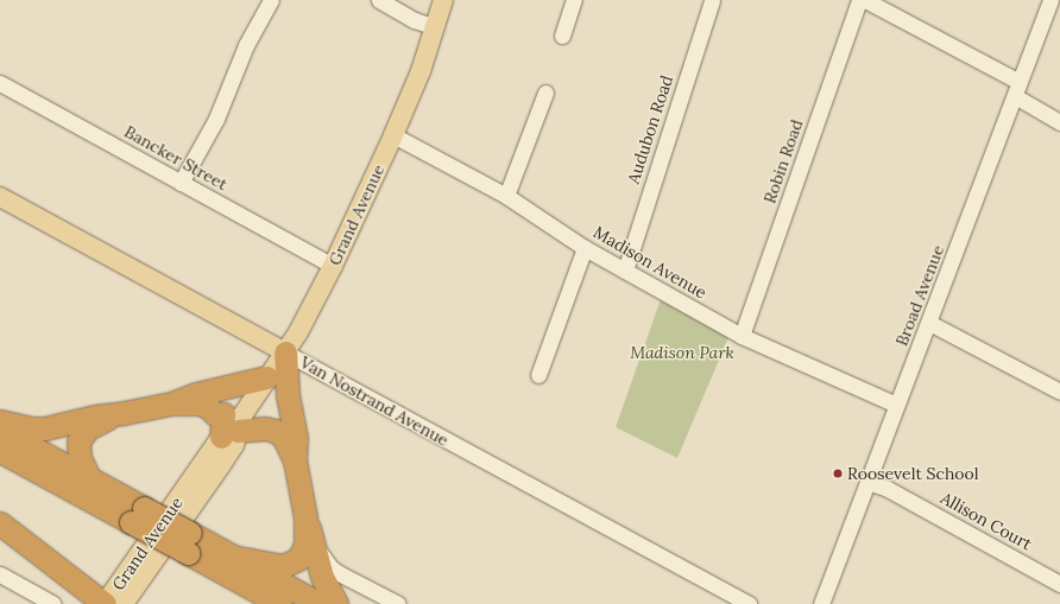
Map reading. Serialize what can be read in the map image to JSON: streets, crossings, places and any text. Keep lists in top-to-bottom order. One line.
{"streets":{"main road":["Grand Avenue","Van Nostrand Avenue"],"street":["Audubon Road","Bancker Street","Robin Road","Madison Avenue","Broad Avenue","Allison Court"]},"crossings":[["Audubon Road","Madison Avenue"],["Bancker Street","Grand Avenue"],["Robin Road","Madison Avenue"],["Grand Avenue","Madison Avenue"],["Grand Avenue","Van Nostrand Avenue"],["Madison Avenue","Broad Avenue"],["Broad Avenue","Allison Court"]],"parks":["Madison Park"],"places":["Roosevelt School"]}
